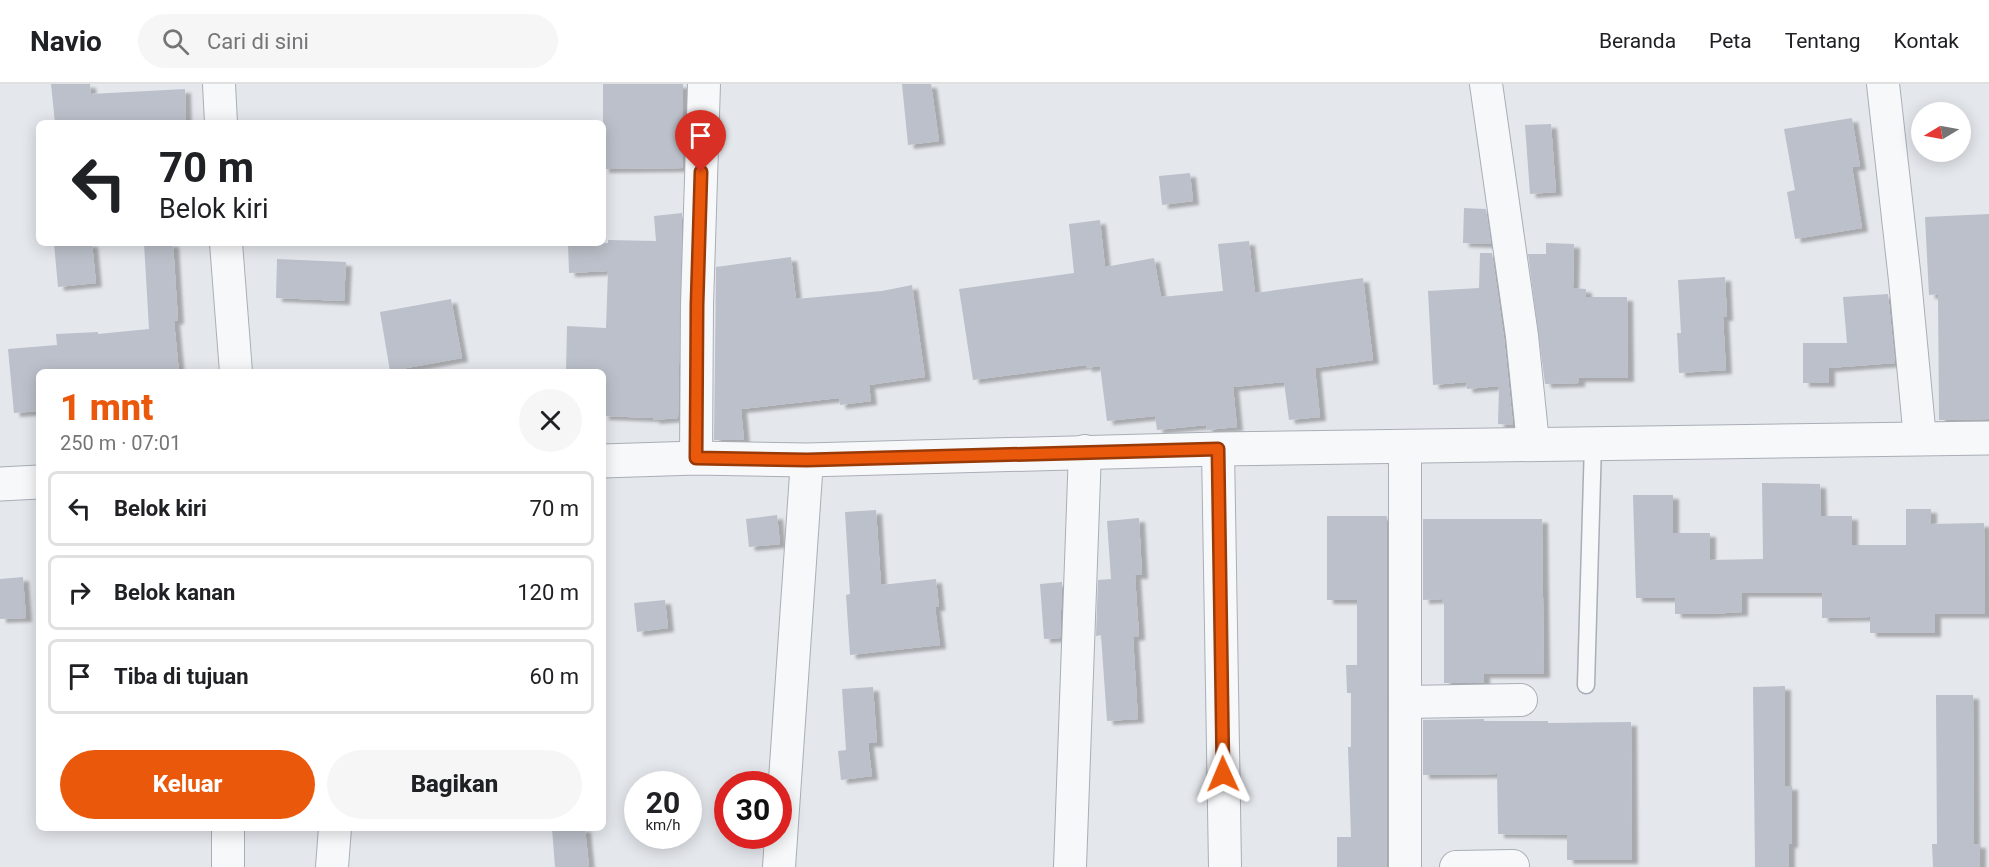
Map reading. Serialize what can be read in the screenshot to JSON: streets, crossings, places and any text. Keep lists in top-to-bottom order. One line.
{"north":"left","page":{"header":"Navio","search":"Cari di sini","nav":["Beranda","Peta","Tentang","Kontak"],"turn":["70 m","Belok kiri"],"heading":["1 mnt","250 m · 07:01"],"list":[{"name":"Belok kiri","value":"70 m"},{"name":"Belok kanan","value":"120 m"},{"name":"Tiba di tujuan","value":"60 m"}],"buttons":["Keluar","Bagikan"],"speed":"20 km/h","limit":"30"}}
